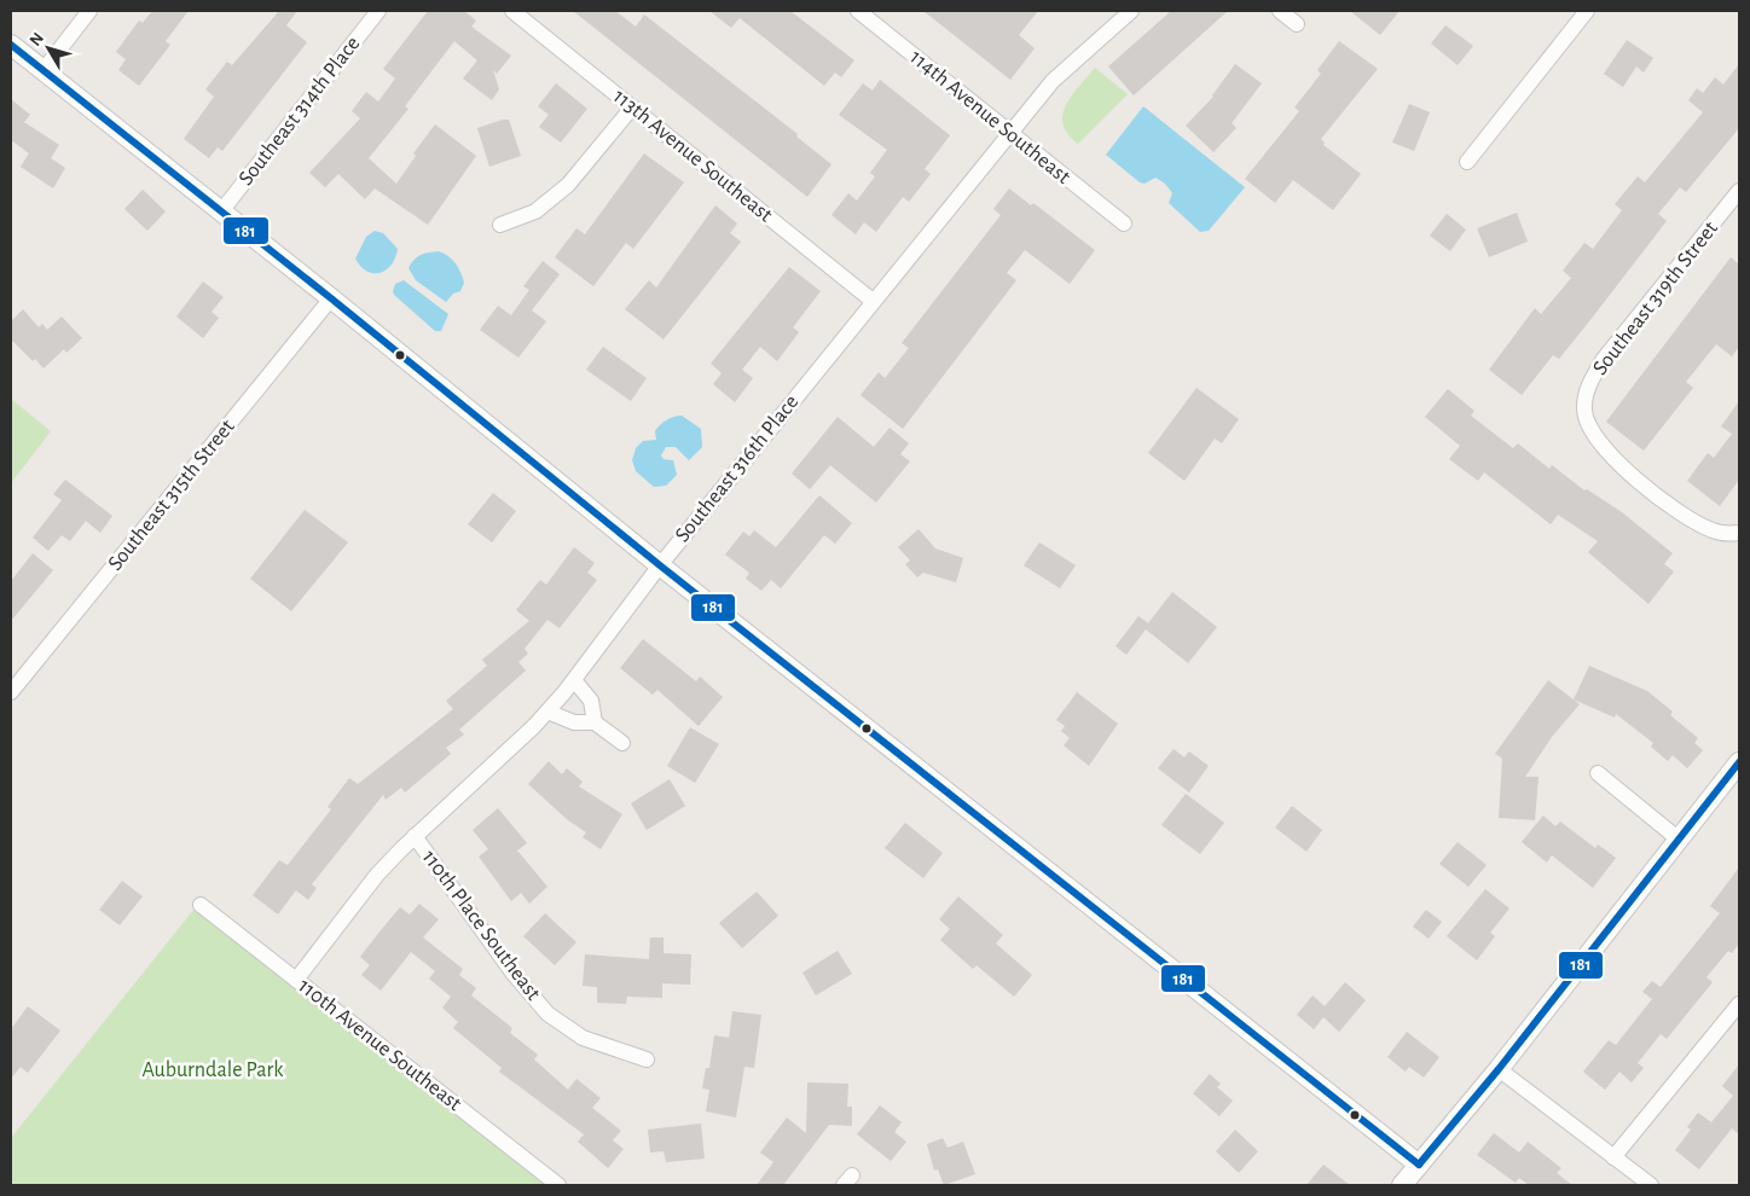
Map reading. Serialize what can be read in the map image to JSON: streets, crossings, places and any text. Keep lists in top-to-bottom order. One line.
{"streets":{"street":["Southeast 314th Place","114th Avenue Southeast","113th Avenue Southeast","Southeast 319th Street","Southeast 316th Place","Southeast 315th Street","110th Place Southeast","110th Avenue Southeast"]},"crossings":[["114th Avenue Southeast","Southeast 316th Place"],["113th Avenue Southeast","Southeast 316th Place"],["Southeast 316th Place","110th Place Southeast"],["Southeast 316th Place","110th Avenue Southeast"]],"parks":["Auburndale Park"],"lines":["transit line 181"],"north":"top left"}
